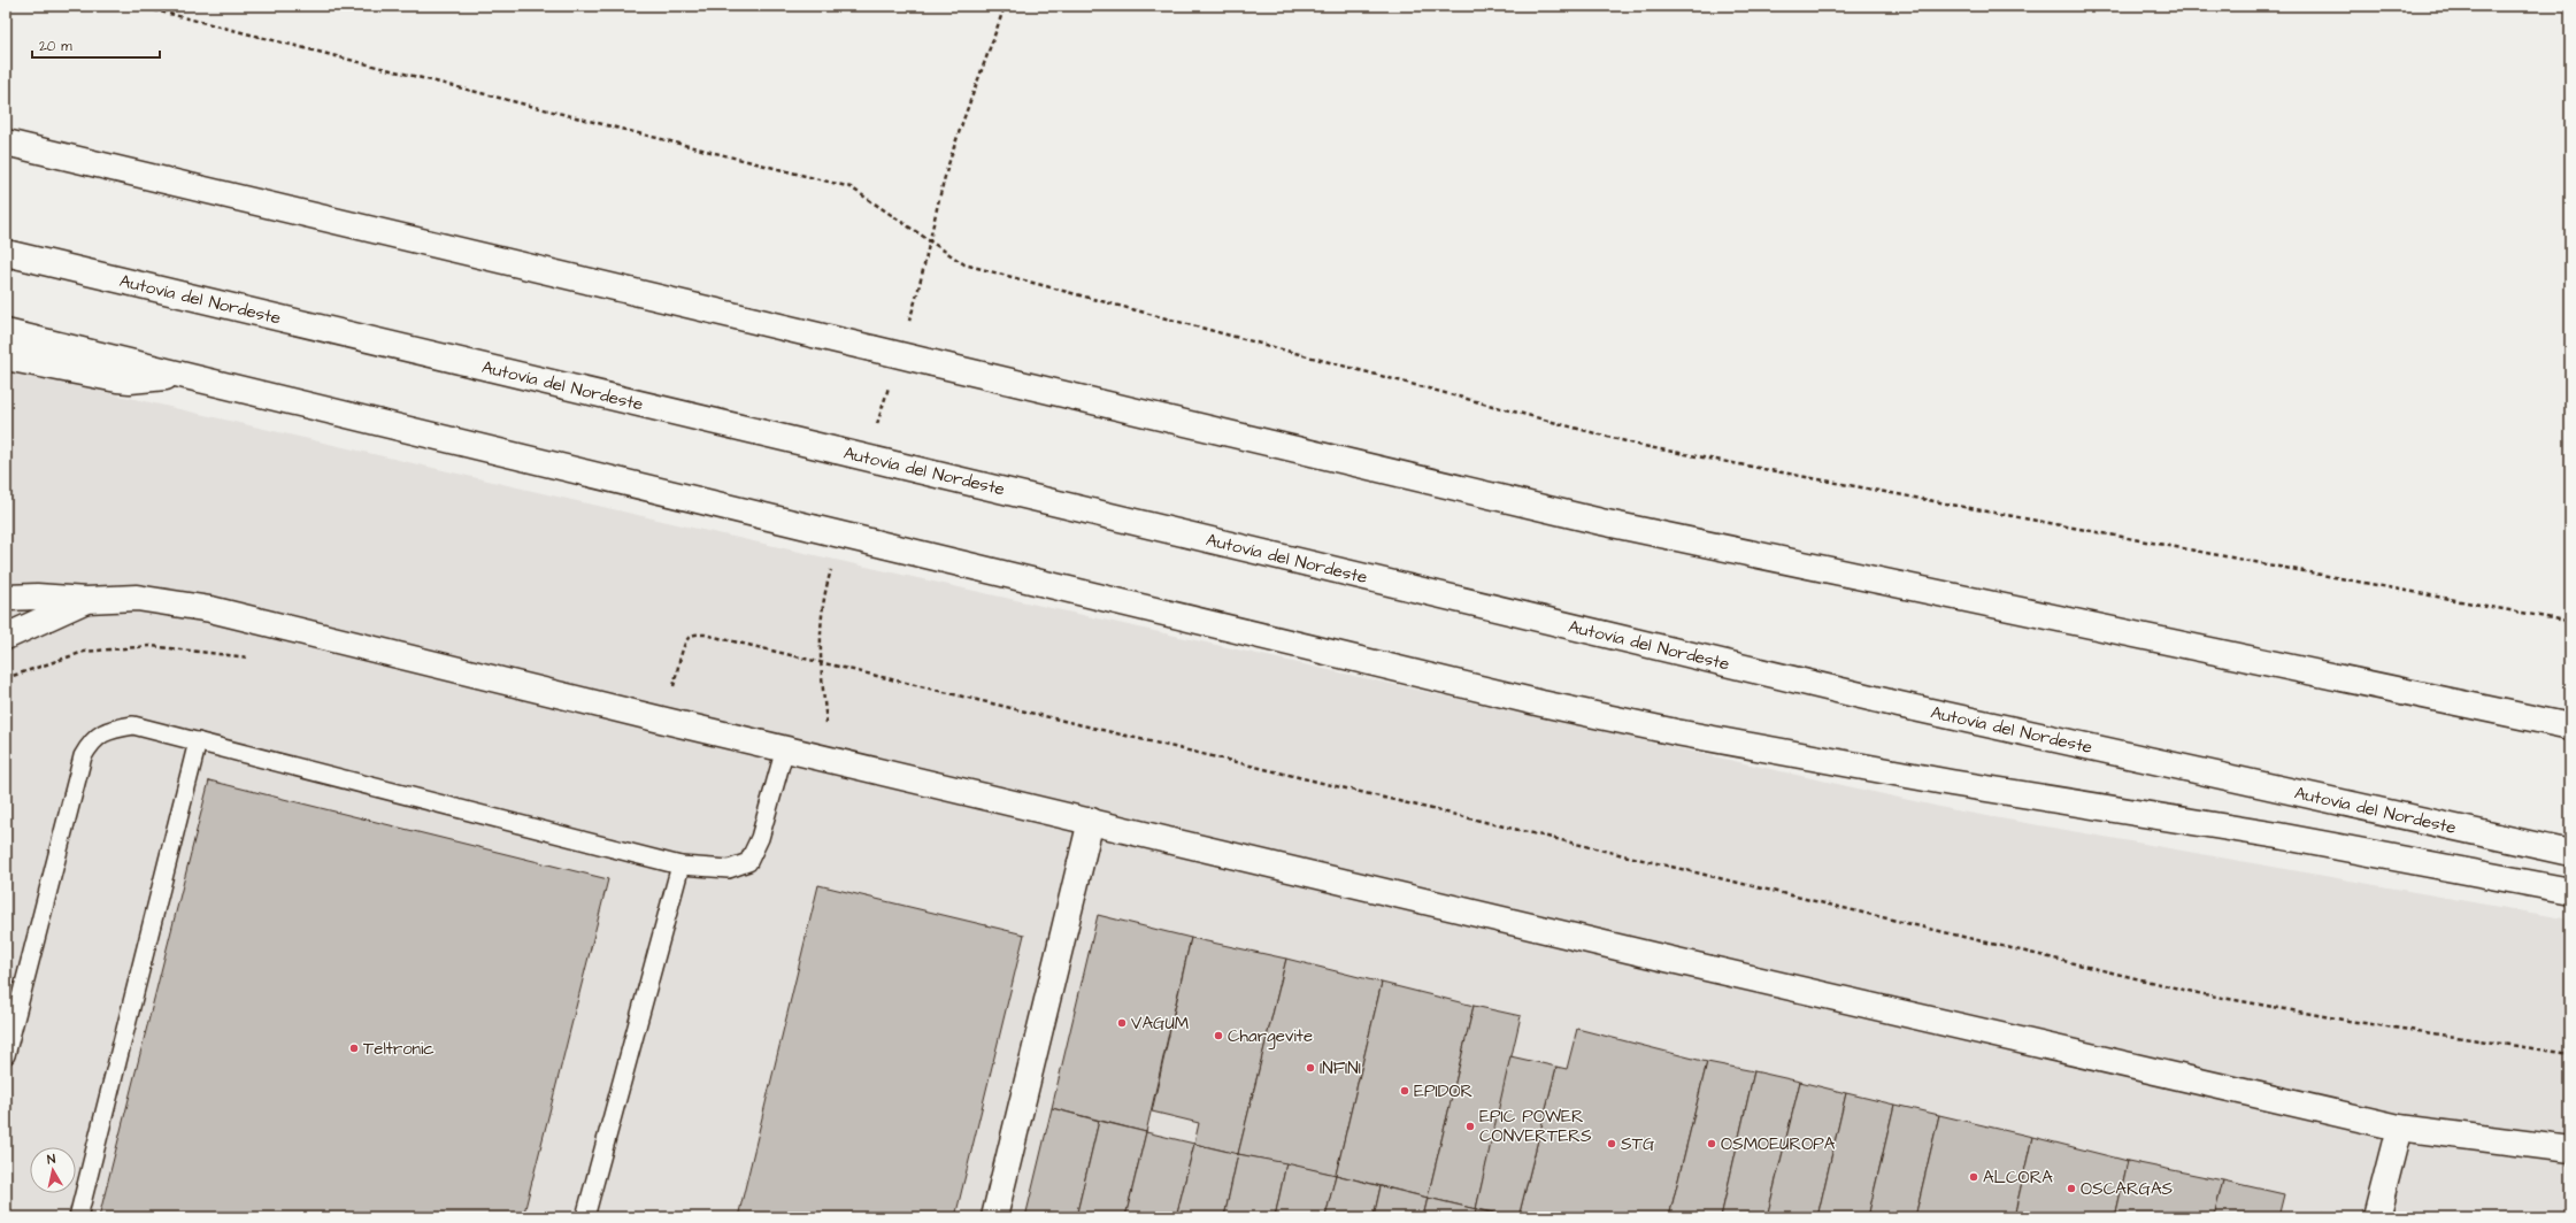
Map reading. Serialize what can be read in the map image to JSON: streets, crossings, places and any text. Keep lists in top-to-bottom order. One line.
{"streets":{"main road":["Autovía del Nordeste"]},"places":["VAGUM","Chargevite","Teltronic","INFINI","EPIDOR","EPIC POWER CONVERTERS","STG","OSMOEUROPA","ALCORA","OSCARGAS"],"scale_bar":"20 m","north":"top"}
